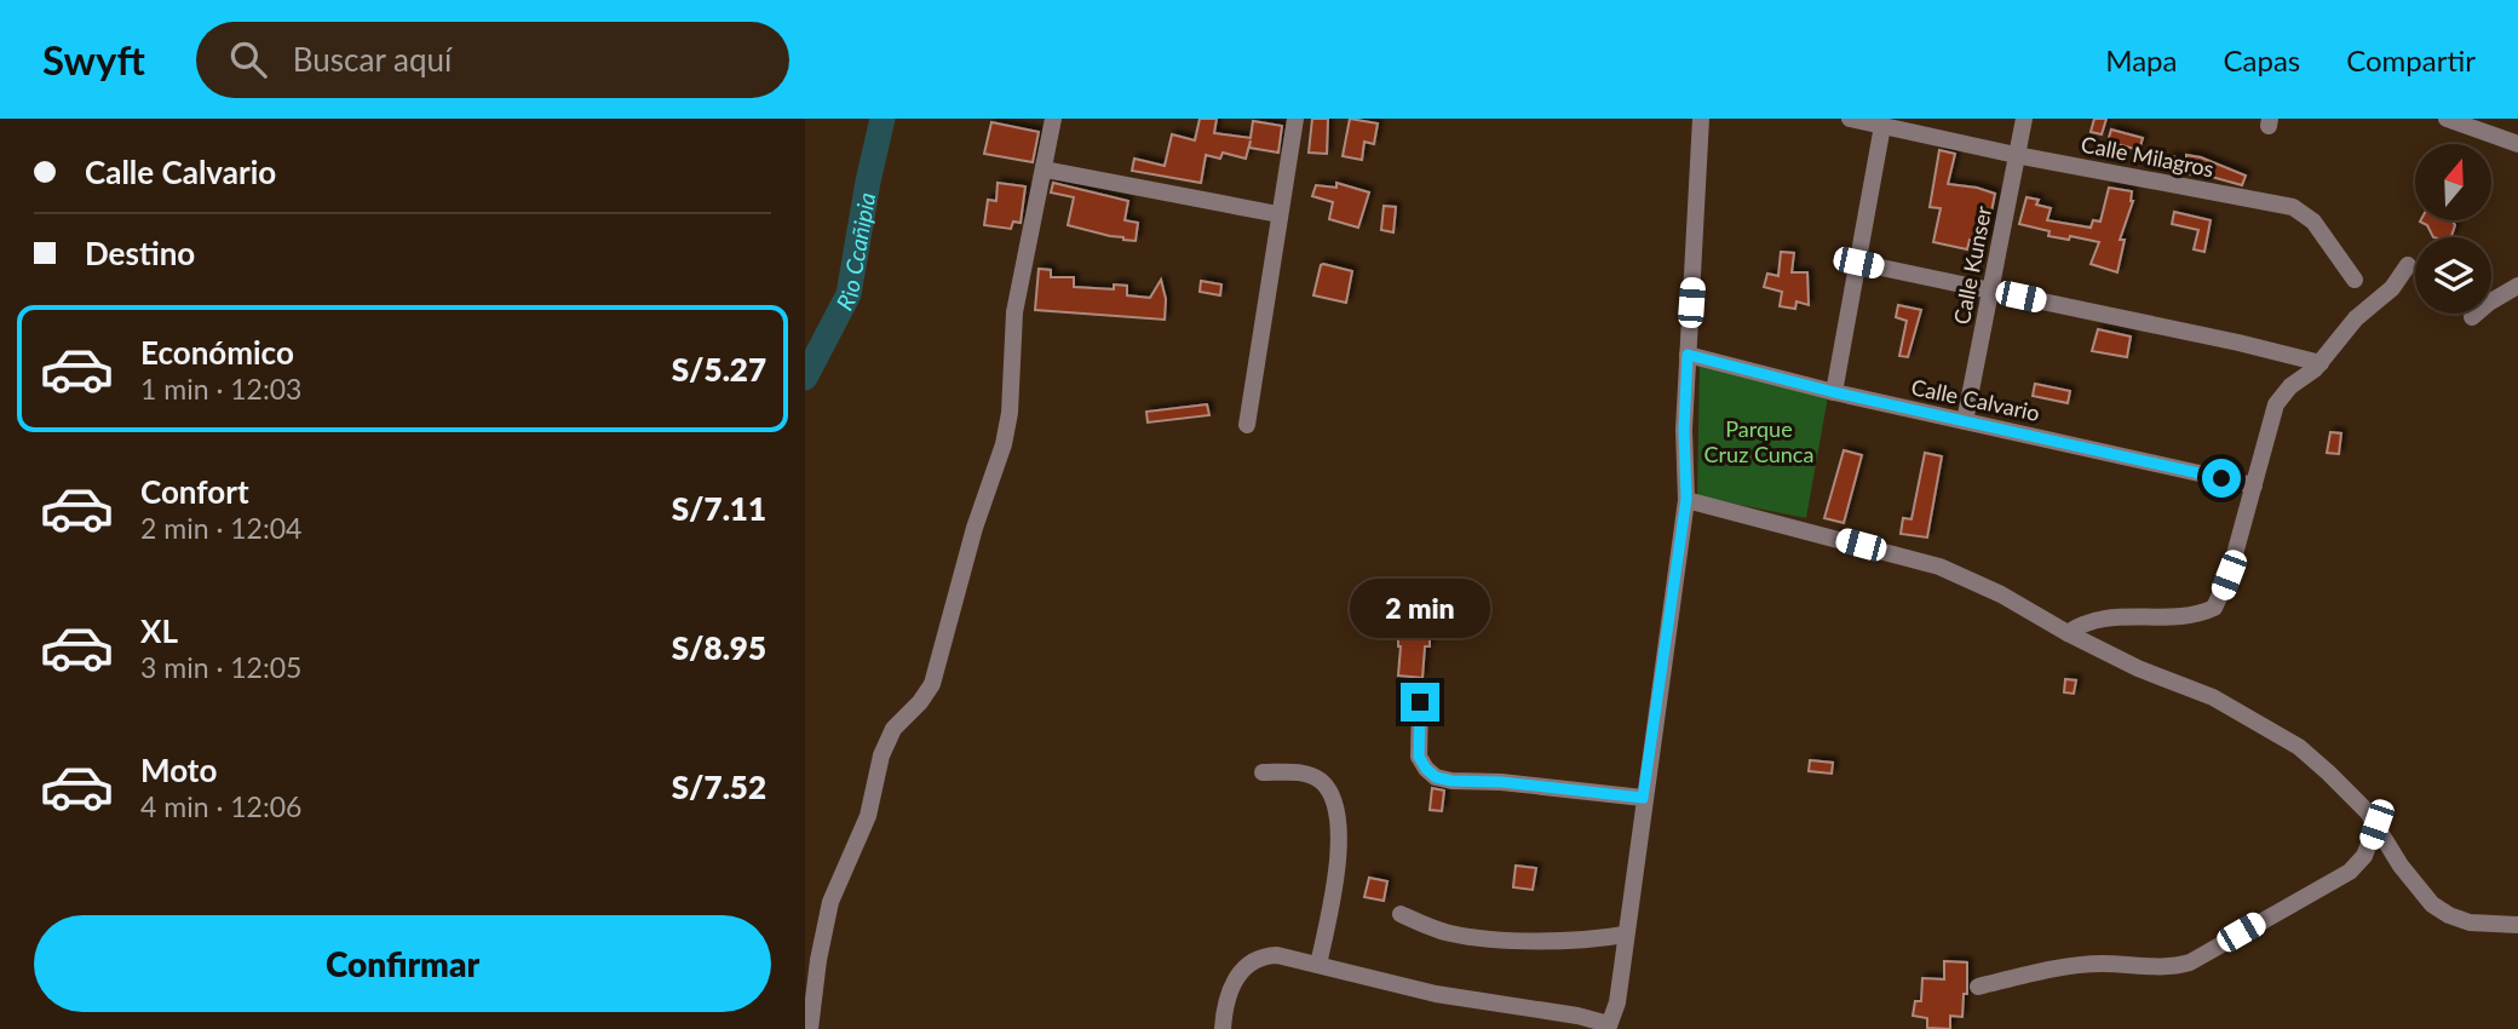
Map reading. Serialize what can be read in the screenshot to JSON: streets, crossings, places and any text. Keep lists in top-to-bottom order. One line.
{"streets":{"street":["Calle Milagros","Calle Kunser","Calle Calvario"]},"crossings":[["Calle Milagros","Calle Kunser"],["Calle Kunser","Calle Calvario"]],"water":["Rio Ccañipia"],"parks":["Parque Cruz Cunca"],"north":"top","page":{"header":"Swyft","search":"Buscar aquí","nav":["Mapa","Capas","Compartir"],"banner":["Calle Calvario","Destino"],"list":[{"name":"Económico","note":"1 min · 12:03","value":"S/5.27"},{"name":"Confort","note":"2 min · 12:04","value":"S/7.11"},{"name":"XL","note":"3 min · 12:05","value":"S/8.95"},{"name":"Moto","note":"4 min · 12:06","value":"S/7.52"}],"bubble":"2 min","buttons":"Confirmar"}}
